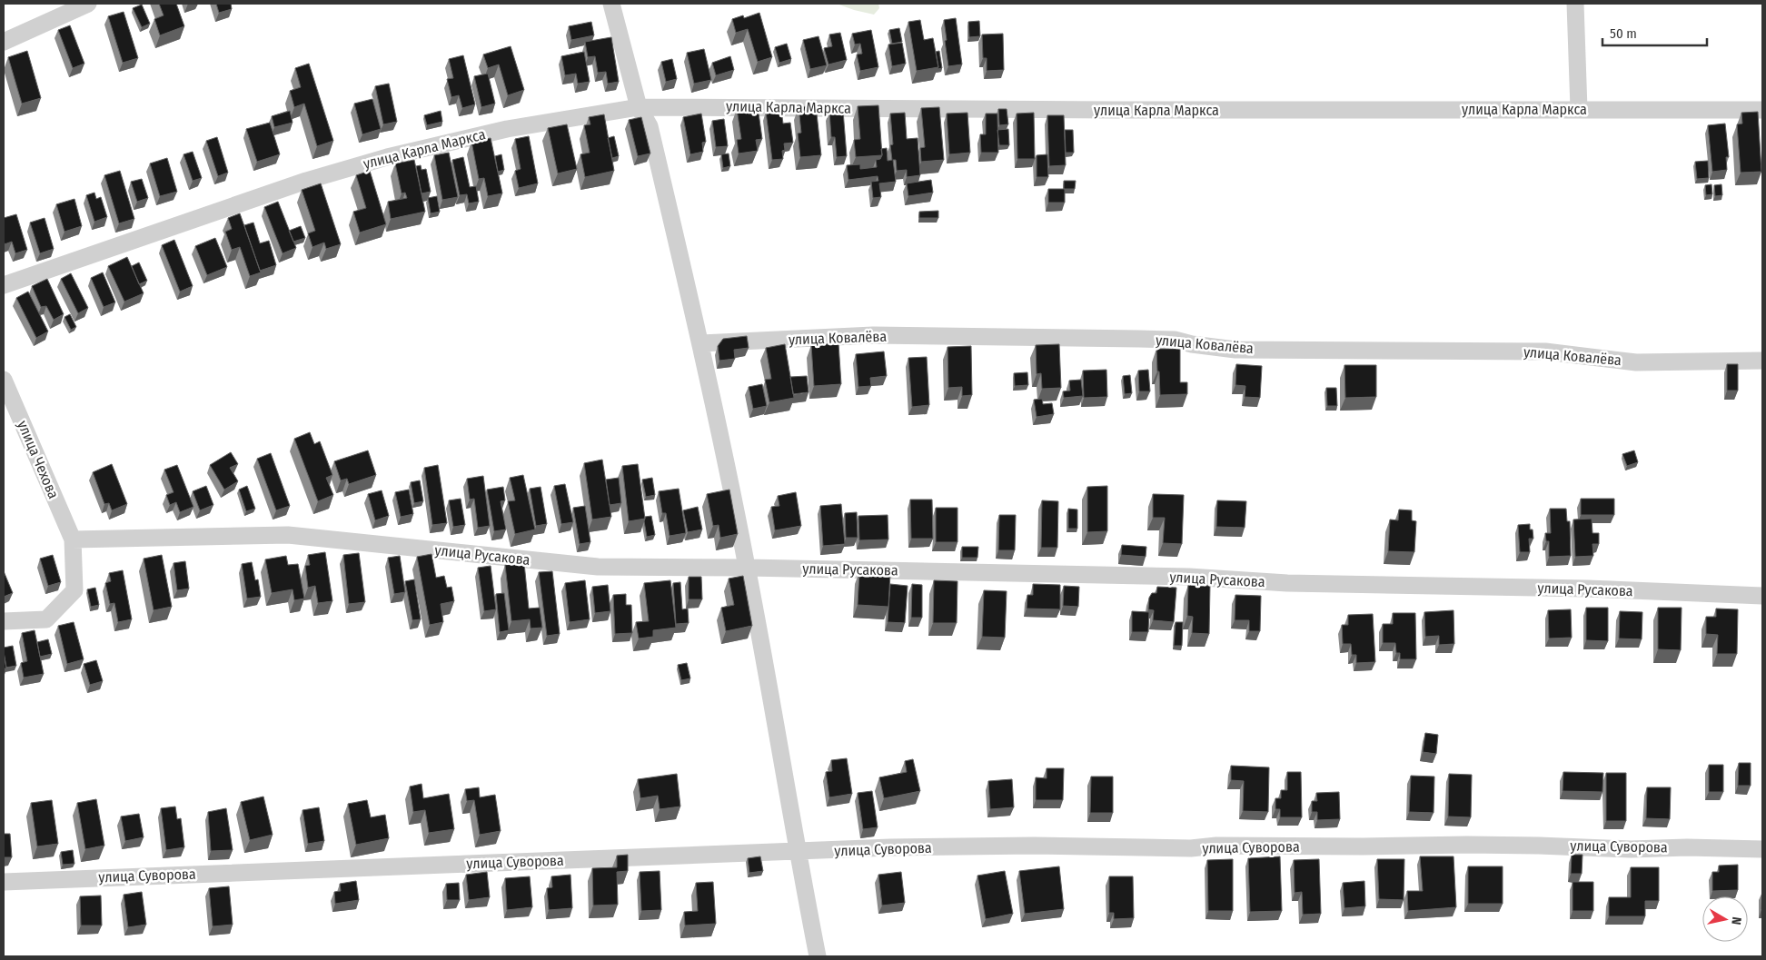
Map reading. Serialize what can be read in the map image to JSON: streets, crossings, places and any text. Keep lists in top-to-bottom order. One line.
{"streets":{"street":["улица Карла Маркса","улица Ковалёва","улица Чехова","улица Русакова","улица Суворова"]},"crossings":[["улица Чехова","улица Русакова"]],"scale_bar":"50 m","north":"right"}
